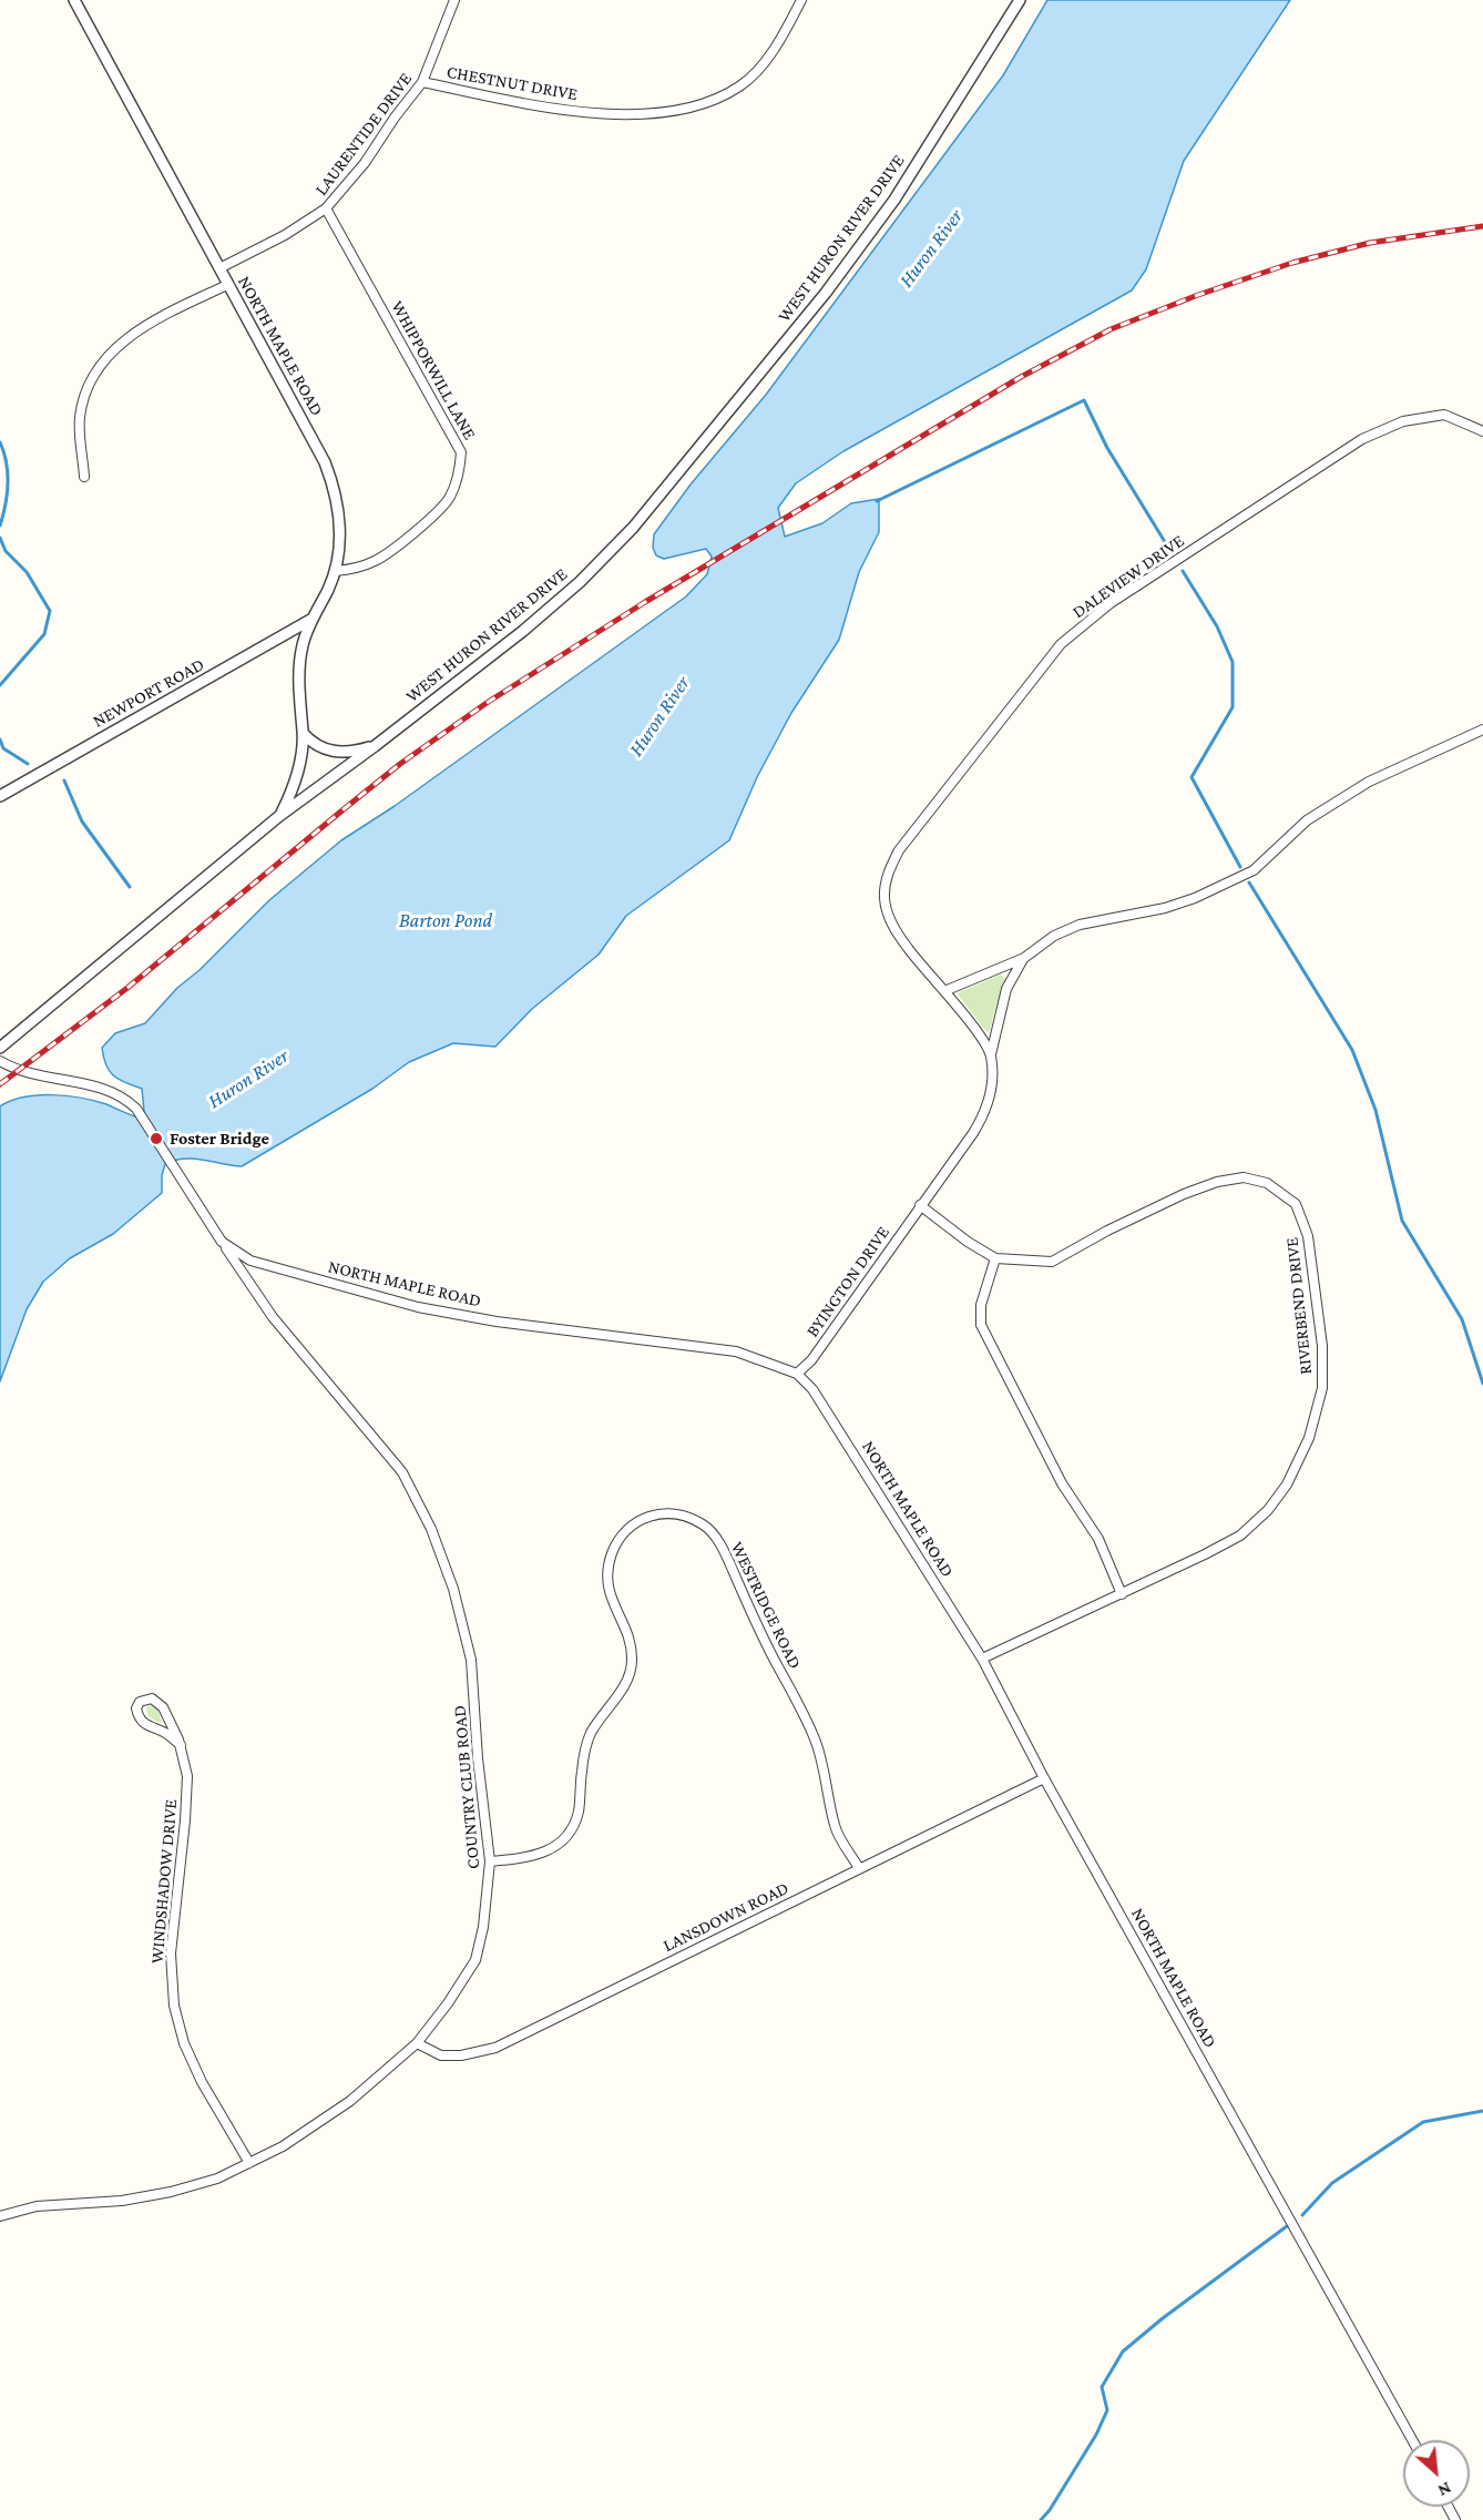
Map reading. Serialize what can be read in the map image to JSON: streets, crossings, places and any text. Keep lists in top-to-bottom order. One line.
{"streets":{"street":["CHESTNUT DRIVE","LAURENTIDE DRIVE","WEST HURON RIVER DRIVE","NORTH MAPLE ROAD","WHIPPORWILL LANE","DALEVIEW DRIVE","NEWPORT ROAD","BYINGTON DRIVE","RIVERBEND DRIVE","WESTRIDGE ROAD","COUNTRY CLUB ROAD","WINDSHADOW DRIVE","LANSDOWN ROAD"]},"crossings":[["CHESTNUT DRIVE","LAURENTIDE DRIVE"],["LAURENTIDE DRIVE","NORTH MAPLE ROAD"],["LAURENTIDE DRIVE","WHIPPORWILL LANE"],["WEST HURON RIVER DRIVE","NORTH MAPLE ROAD"],["NORTH MAPLE ROAD","WHIPPORWILL LANE"],["NORTH MAPLE ROAD","NEWPORT ROAD"],["NORTH MAPLE ROAD","BYINGTON DRIVE"],["NORTH MAPLE ROAD","RIVERBEND DRIVE"],["NORTH MAPLE ROAD","COUNTRY CLUB ROAD"],["NORTH MAPLE ROAD","LANSDOWN ROAD"],["DALEVIEW DRIVE","BYINGTON DRIVE"],["BYINGTON DRIVE","RIVERBEND DRIVE"],["WESTRIDGE ROAD","COUNTRY CLUB ROAD"],["WESTRIDGE ROAD","LANSDOWN ROAD"],["COUNTRY CLUB ROAD","WINDSHADOW DRIVE"],["COUNTRY CLUB ROAD","LANSDOWN ROAD"]],"water":["Huron River","Barton Pond"],"places":["Foster Bridge"],"north":"bottom right"}
